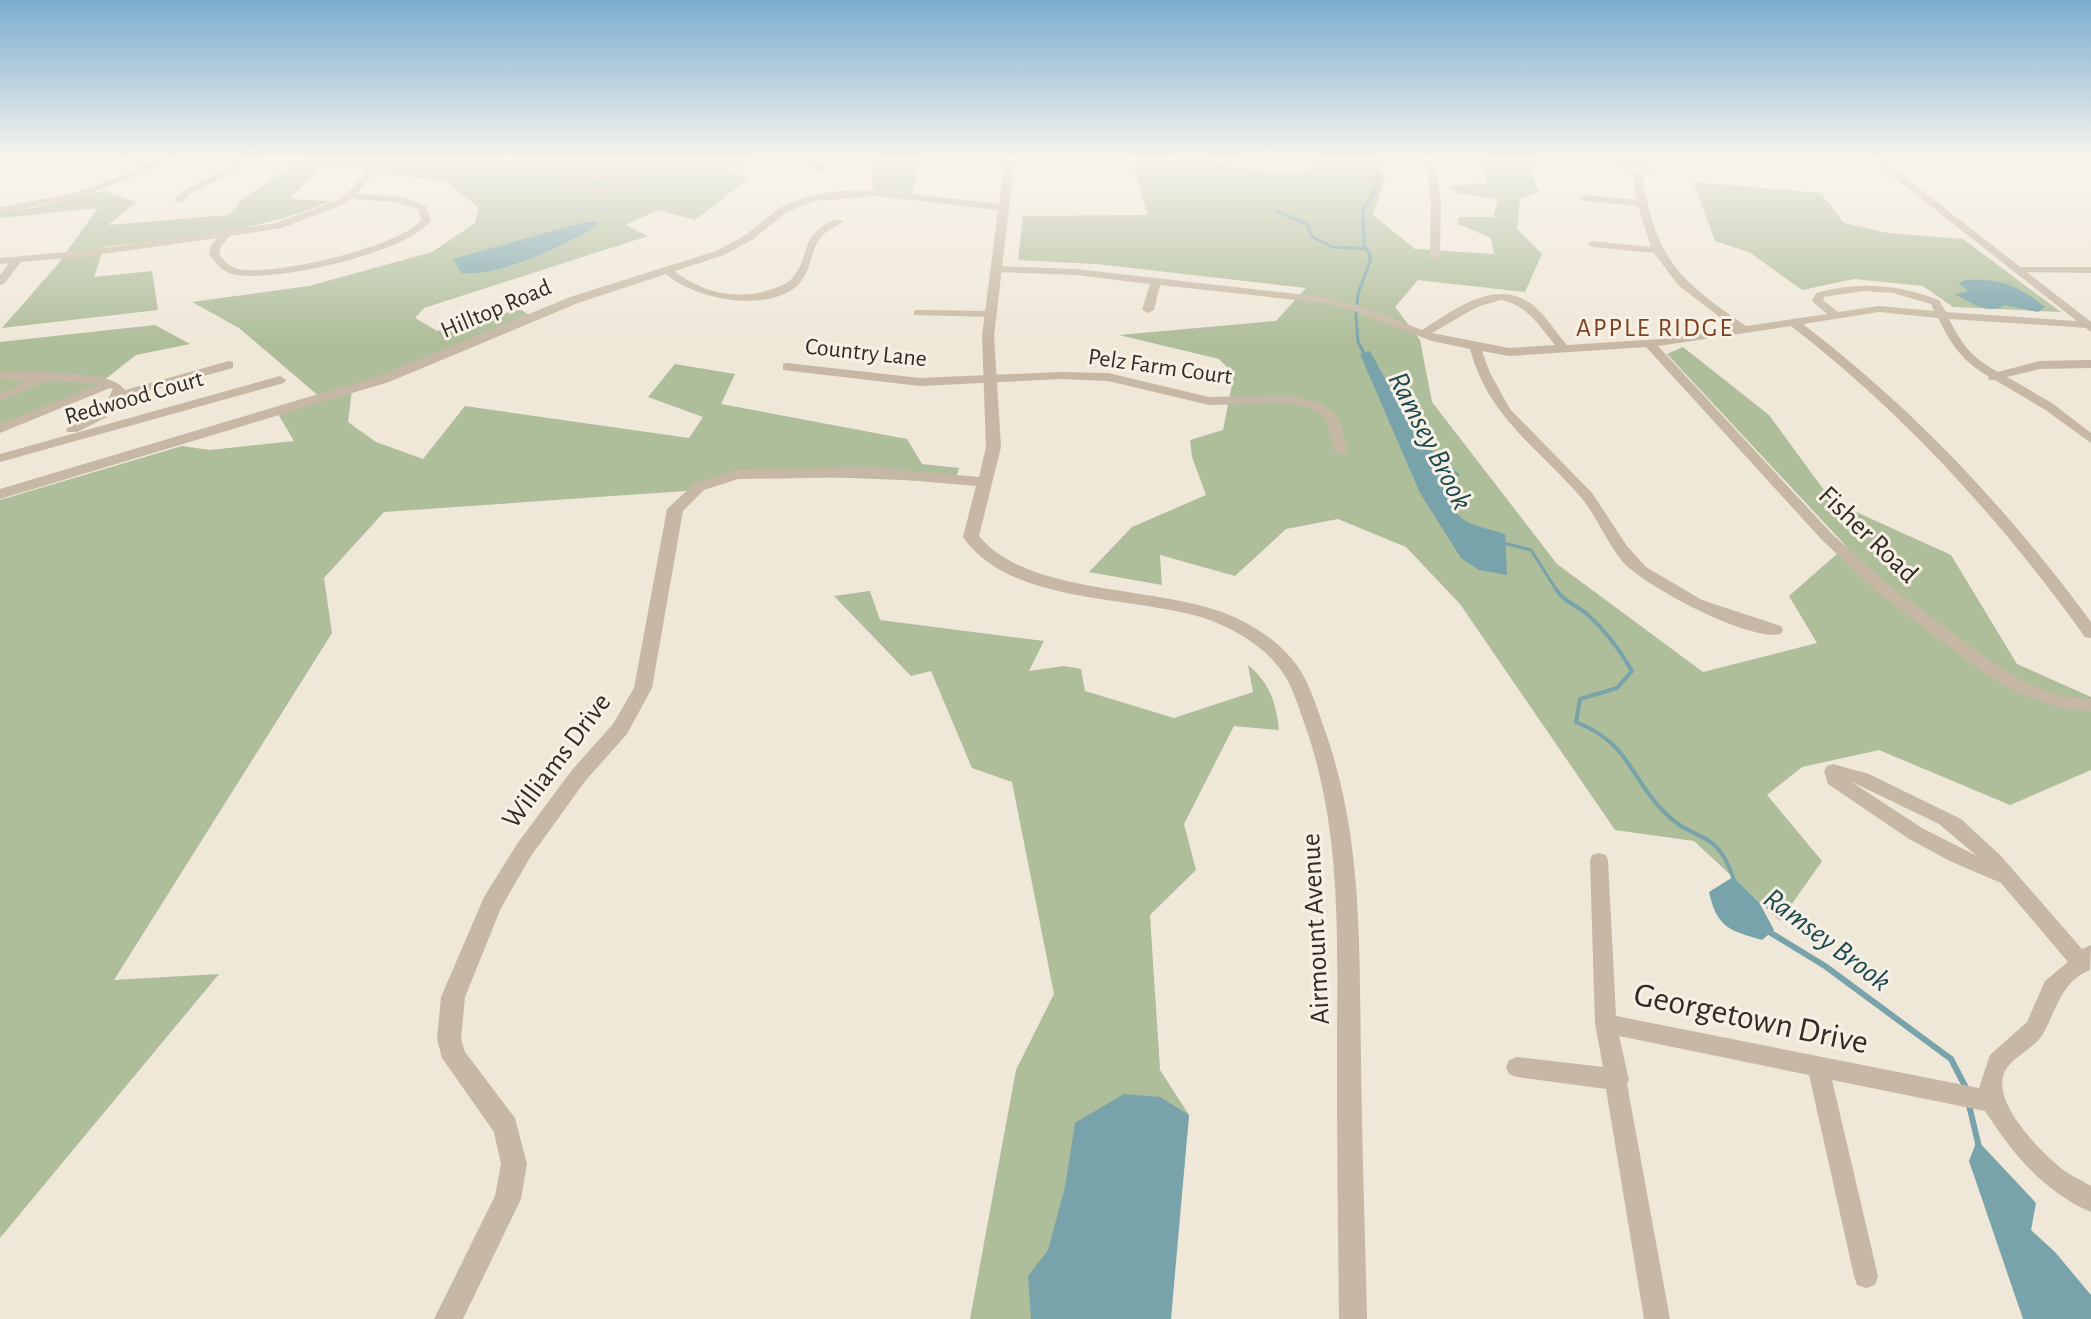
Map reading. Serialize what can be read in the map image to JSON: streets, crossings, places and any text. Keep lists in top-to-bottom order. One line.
{"streets":{"street":["Hilltop Road","Country Lane","Pelz Farm Court","Redwood Court","Fisher Road","Williams Drive","Airmount Avenue","Georgetown Drive"]},"crossings":[["Country Lane","Pelz Farm Court"],["Country Lane","Airmount Avenue"],["Pelz Farm Court","Airmount Avenue"],["Williams Drive","Airmount Avenue"]],"districts":["APPLE RIDGE"],"water":["Ramsey Brook"]}
